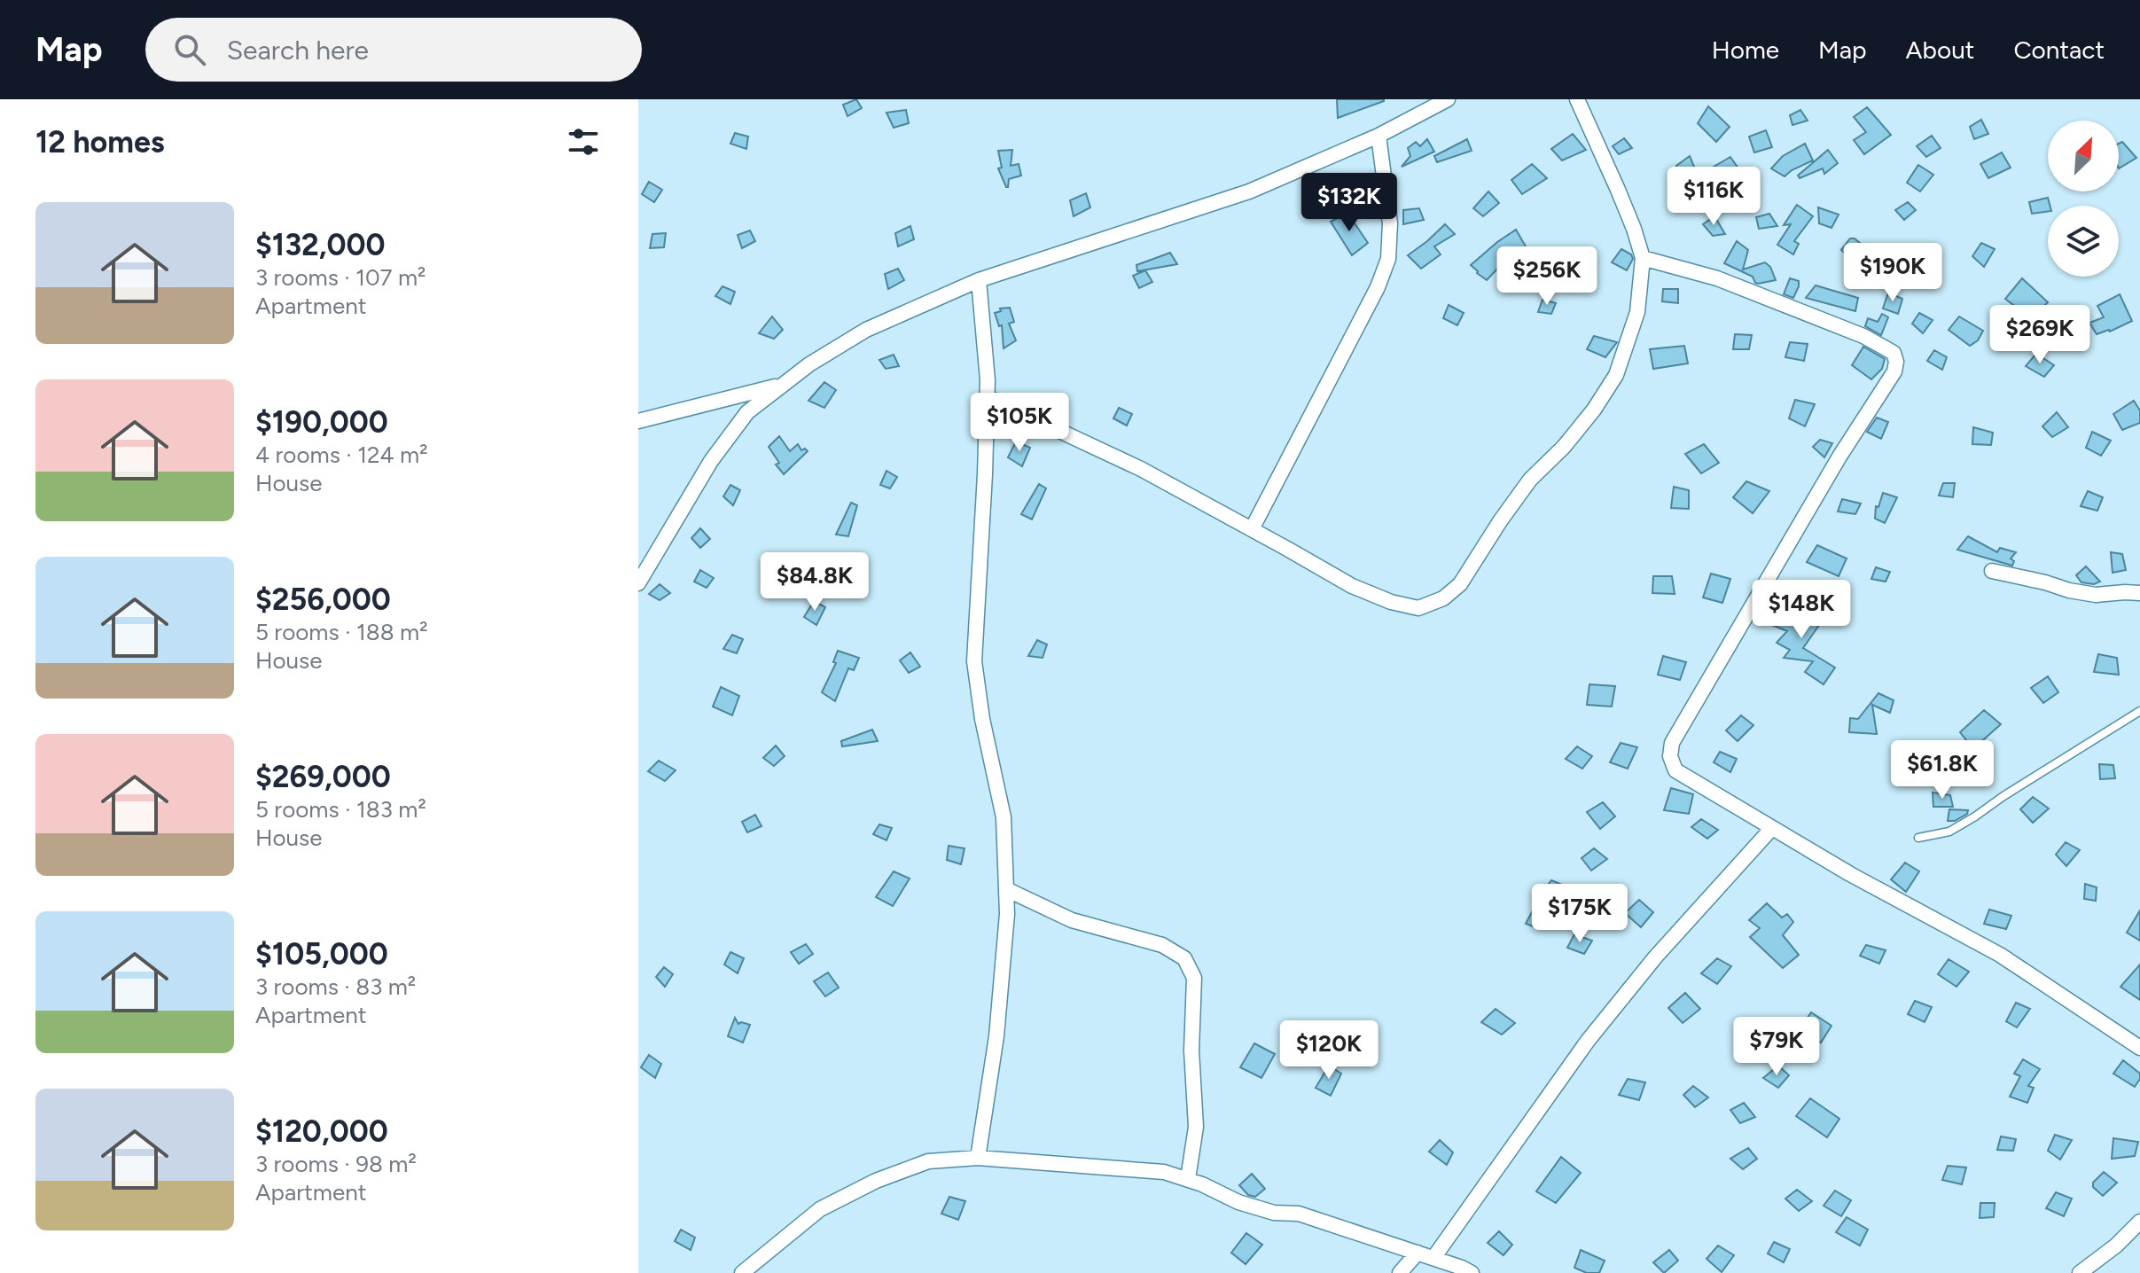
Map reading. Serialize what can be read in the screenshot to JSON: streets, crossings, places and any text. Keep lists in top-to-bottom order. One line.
{"north":"top right","page":{"header":"Map","search":"Search here","nav":["Home","Map","About","Contact"],"heading":"12 homes","price":["$116K","$132K","$190K","$256K","$269K","$105K","$84.8K","$148K","$61.8K","$175K","$79K","$120K"],"list":[{"name":"$132,000","note":"3 rooms · 107 m² · Apartment"},{"name":"$190,000","note":"4 rooms · 124 m² · House"},{"name":"$256,000","note":"5 rooms · 188 m² · House"},{"name":"$269,000","note":"5 rooms · 183 m² · House"},{"name":"$105,000","note":"3 rooms · 83 m² · Apartment"},{"name":"$120,000","note":"3 rooms · 98 m² · Apartment"}]}}
